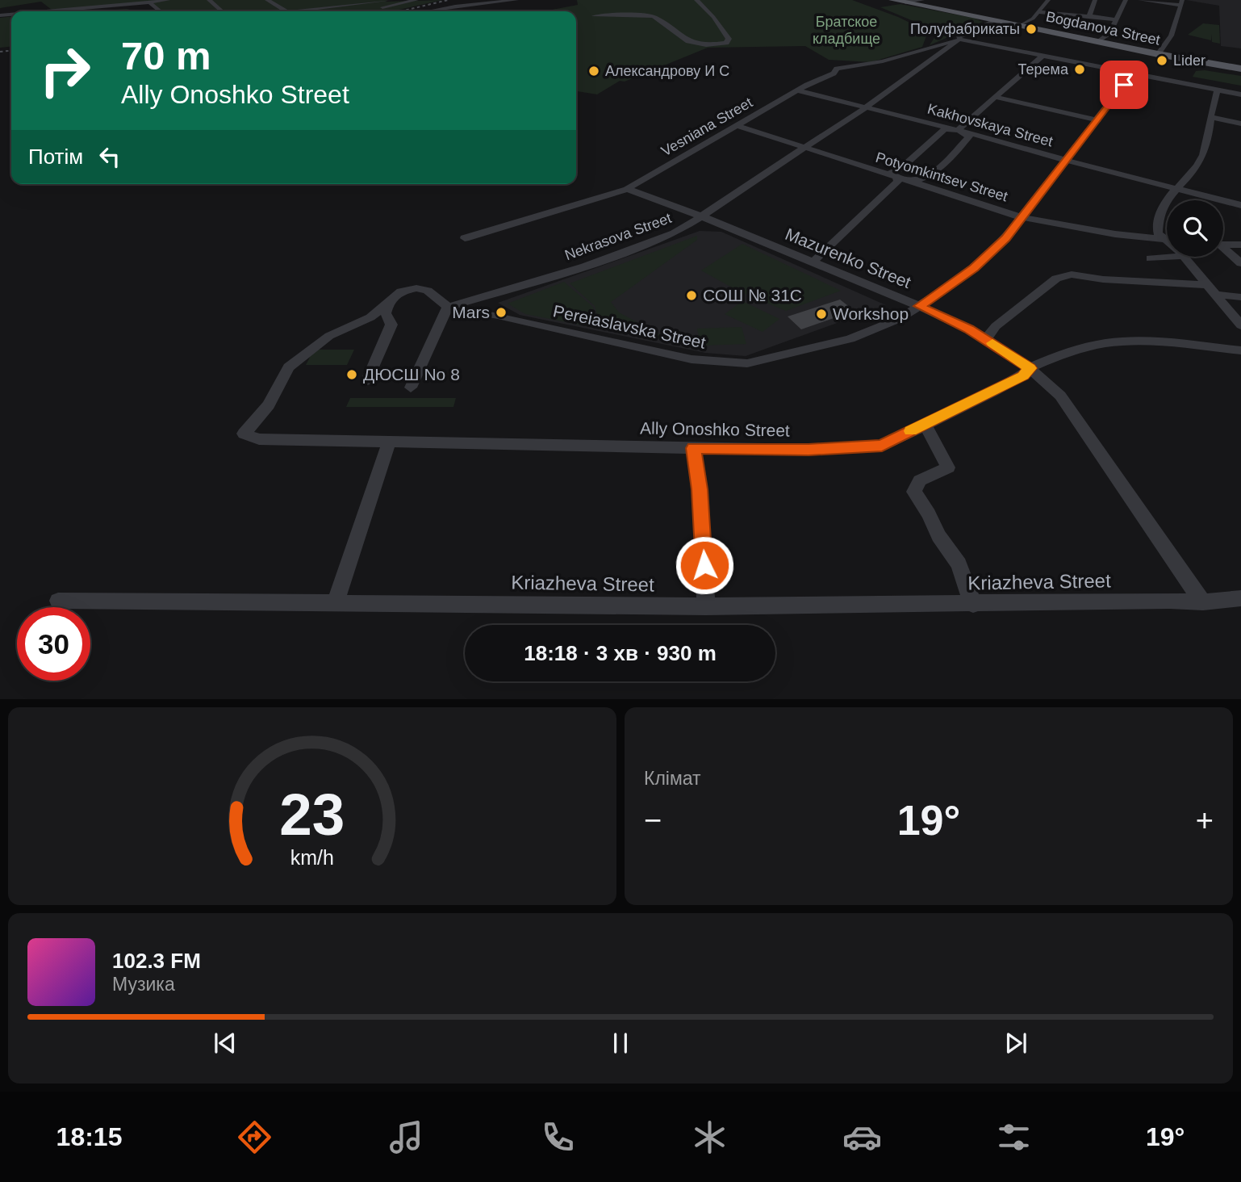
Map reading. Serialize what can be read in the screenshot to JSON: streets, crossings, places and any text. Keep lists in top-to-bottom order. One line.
{"streets":{"main road":["Bogdanova Street"],"street":["Kakhovskaya Street","Vesniana Street","Potyomkintsev Street","Nekrasova Street","Mazurenko Street","Pereiaslavska Street","Ally Onoshko Street","Kriazheva Street"]},"crossings":[["Bogdanova Street","Nekrasova Street"],["Kakhovskaya Street","Vesniana Street"],["Kakhovskaya Street","Nekrasova Street"],["Kakhovskaya Street","Pereiaslavska Street"],["Vesniana Street","Potyomkintsev Street"],["Vesniana Street","Nekrasova Street"],["Vesniana Street","Mazurenko Street"],["Potyomkintsev Street","Nekrasova Street"],["Potyomkintsev Street","Pereiaslavska Street"],["Nekrasova Street","Mazurenko Street"],["Nekrasova Street","Pereiaslavska Street"],["Mazurenko Street","Pereiaslavska Street"],["Mazurenko Street","Ally Onoshko Street"],["Mazurenko Street","Kriazheva Street"]],"parks":["Братское кладбище"],"places":["Полуфабрикаты","Lider","Терема","Александрову И С","СОШ № 31С","Mars","Workshop","ДЮСШ No 8"],"page":{"turn":["70 m","Ally Onoshko Street"],"then":"Потім","limit":"30","trip":"18:18 · 3 хв · 930 m","tile":"Клімат","heat":["−","19°","+"],"song":["102.3 FM","Музика"],"tabs":["18:15","19°"],"gauge":["23","km/h"]}}
